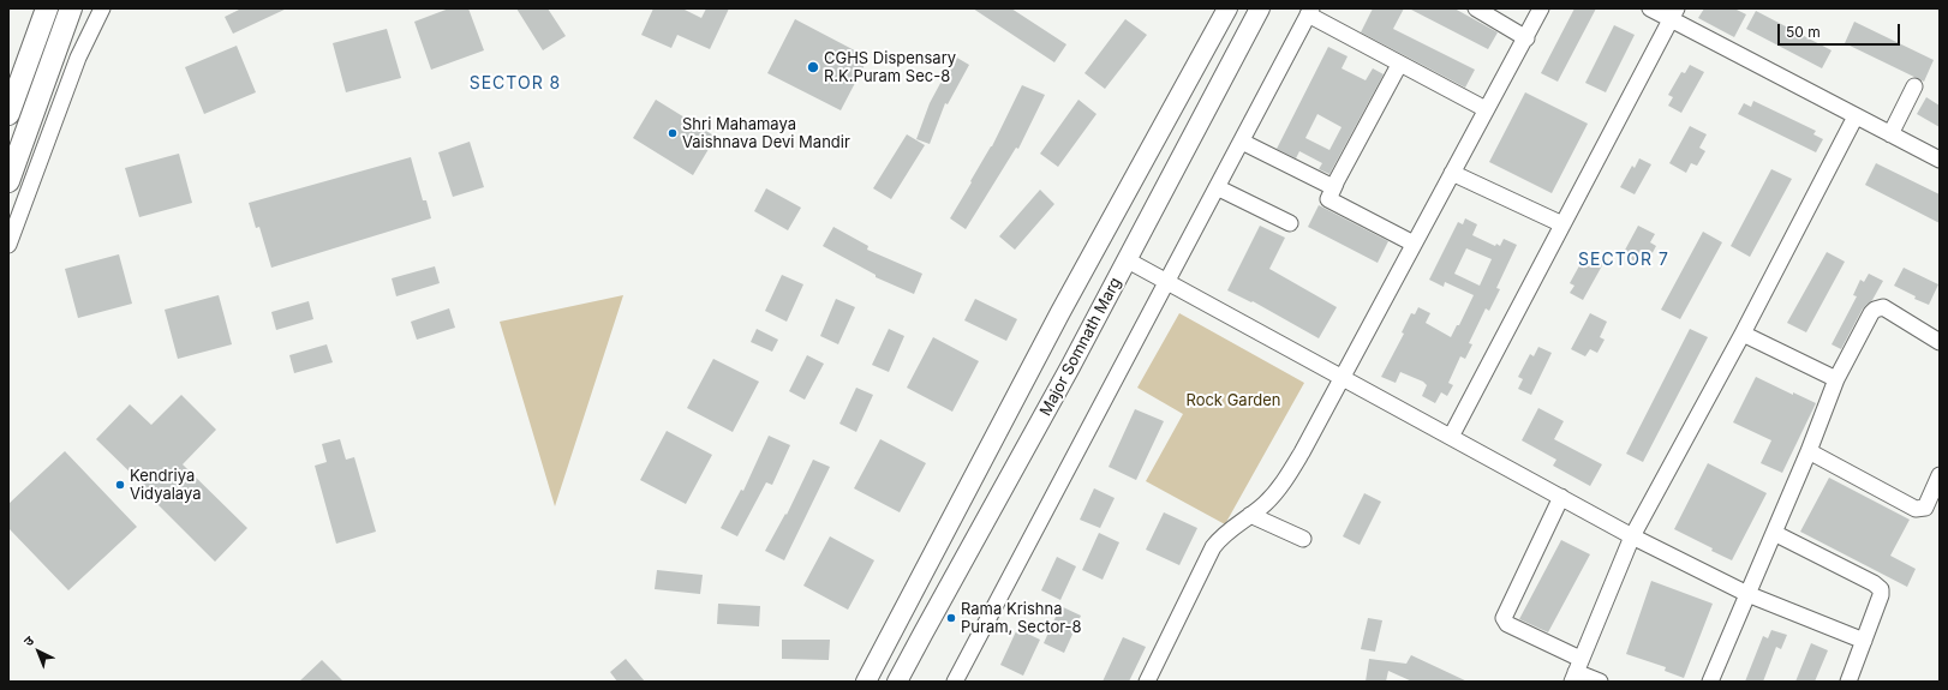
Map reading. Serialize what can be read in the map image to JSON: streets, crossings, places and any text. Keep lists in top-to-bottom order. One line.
{"streets":{"street":["Major Somnath Marg"]},"districts":["SECTOR 8","SECTOR 7"],"parks":["Rock Garden"],"places":["CGHS Dispensary R.K.Puram Sec-8","Shri Mahamaya Vaishnava Devi Mandir","Kendriya Vidyalaya","Rama Krishna Puram, Sector-8"],"scale_bar":"50 m","north":"top left"}
